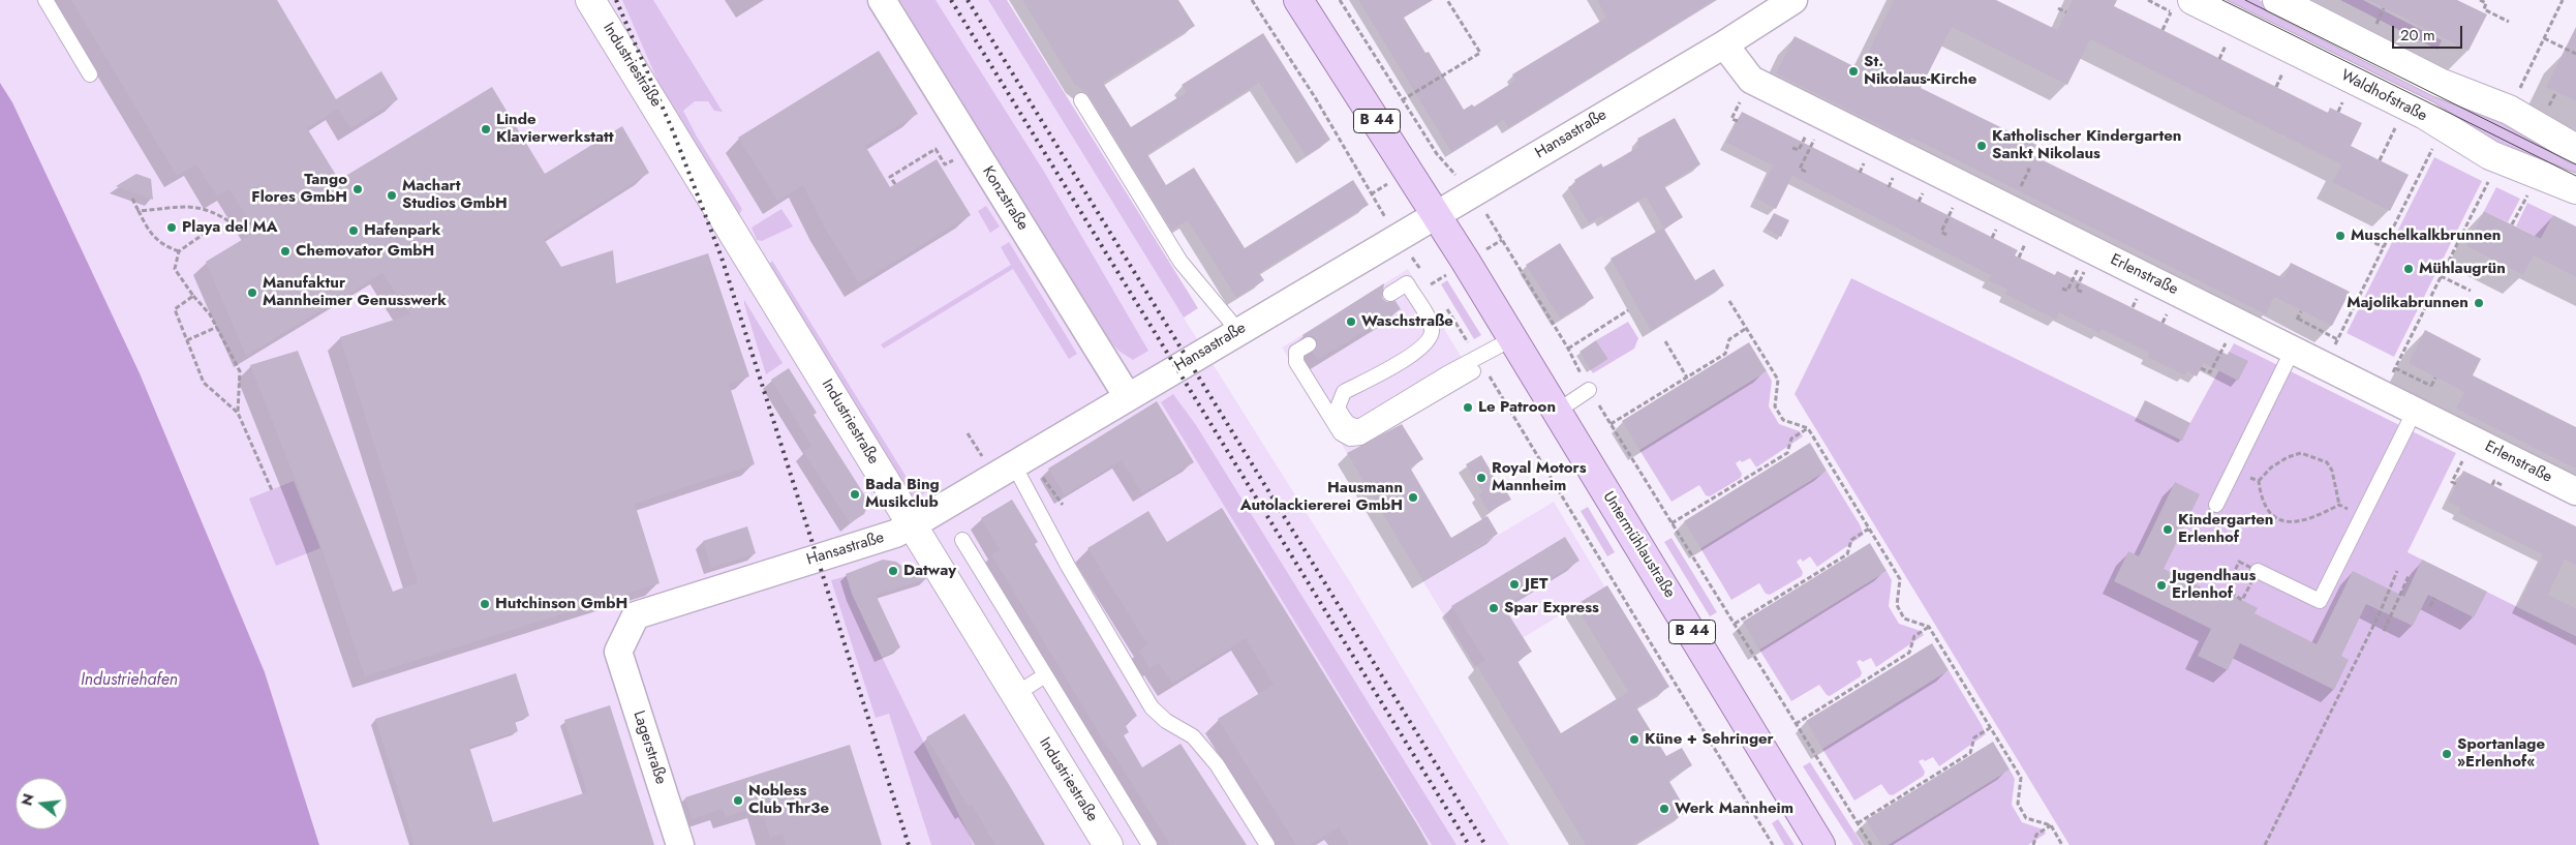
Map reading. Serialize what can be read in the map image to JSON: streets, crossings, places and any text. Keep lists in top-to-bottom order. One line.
{"streets":{"main road":["B 44","Untermühlaustraße"],"street":["Industriestraße","Waldhofstraße","Hansastraße","Konzstraße","Erlenstraße","Lagerstraße"]},"crossings":[["Industriestraße","Hansastraße"],["Hansastraße","Konzstraße"],["Hansastraße","Erlenstraße"],["Hansastraße","Untermühlaustraße"],["Hansastraße","Lagerstraße"]],"water":["Industriehafen"],"places":["St. Nikolaus-Kirche","Linde Klavierwerkstatt","Katholischer Kindergarten Sankt Nikolaus","Tango Flores GmbH","Machart Studios GmbH","Playa del MA","Hafenpark","Muschelkalkbrunnen","Chemovator GmbH","Mühlaugrün","Manufaktur Mannheimer Genusswerk","Majolikabrunnen","Waschstraße","Le Patroon","Royal Motors Mannheim","Bada Bing Musikclub","Hausmann Autolackiererei GmbH","Kindergarten Erlenhof","Datway","JET","Jugendhaus Erlenhof","Hutchinson GmbH","Spar Express","Küne + Sehringer","Sportanlage »Erlenhof«","Nobless Club Thr3e","Werk Mannheim"],"scale_bar":"20 m","north":"left"}
